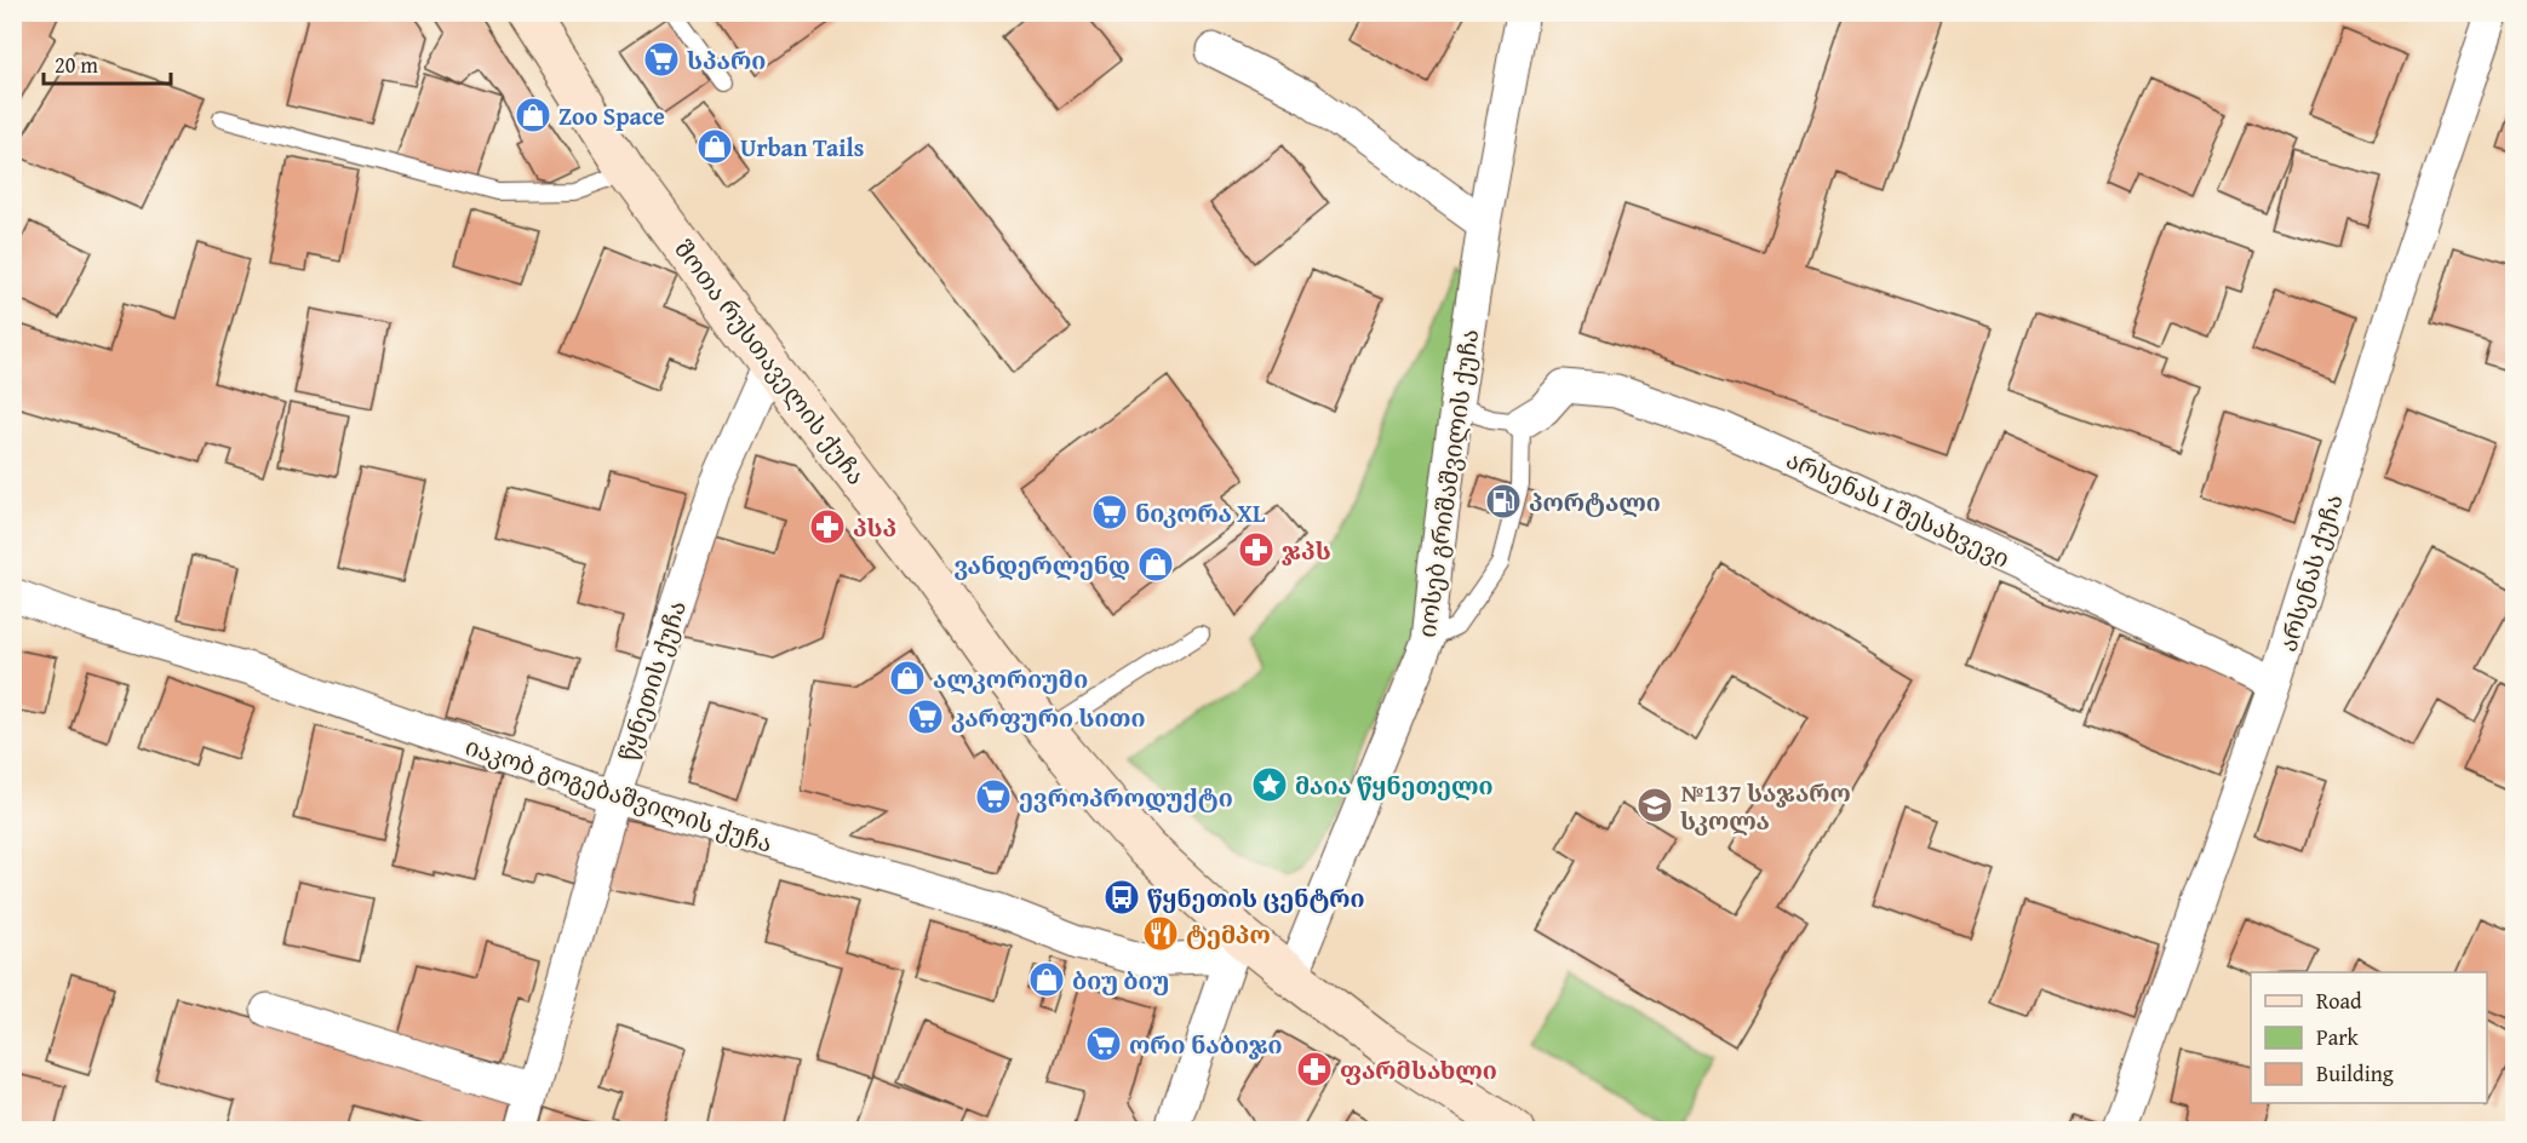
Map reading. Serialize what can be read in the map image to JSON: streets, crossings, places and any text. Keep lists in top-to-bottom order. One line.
{"streets":{"main road":["შოთა რუსთაველის ქუჩა"],"street":["იოსებ გრიშაშვილის ქუჩა","არსენას I შესახვევი","არსენას ქუჩა","წყნეთის ქუჩა","იაკობ გოგებაშვილის ქუჩა"]},"crossings":[["შოთა რუსთაველის ქუჩა","იოსებ გრიშაშვილის ქუჩა"],["შოთა რუსთაველის ქუჩა","წყნეთის ქუჩა"],["შოთა რუსთაველის ქუჩა","იაკობ გოგებაშვილის ქუჩა"],["არსენას I შესახვევი","არსენას ქუჩა"],["წყნეთის ქუჩა","იაკობ გოგებაშვილის ქუჩა"]],"places":{"supermarket":["სპარი","ნიკორა XL","კარფური სითი","ევროპროდუქტი","ორი ნაბიჯი"],"shop":["Zoo Space","Urban Tails","ვანდერლენდ","ალკორიუმი","ბიუ ბიუ"],"fuel station":["პორტალი"],"pharmacy":["პსპ","ჯპს","ფარმსახლი"],"place":["მაია წყნეთელი"],"school or university":["№137 საჯარო სკოლა"],"bus stop":["წყნეთის ცენტრი"],"restaurant":["ტემპო"]},"legend":["Road","Park","Building"],"scale_bar":"20 m"}
